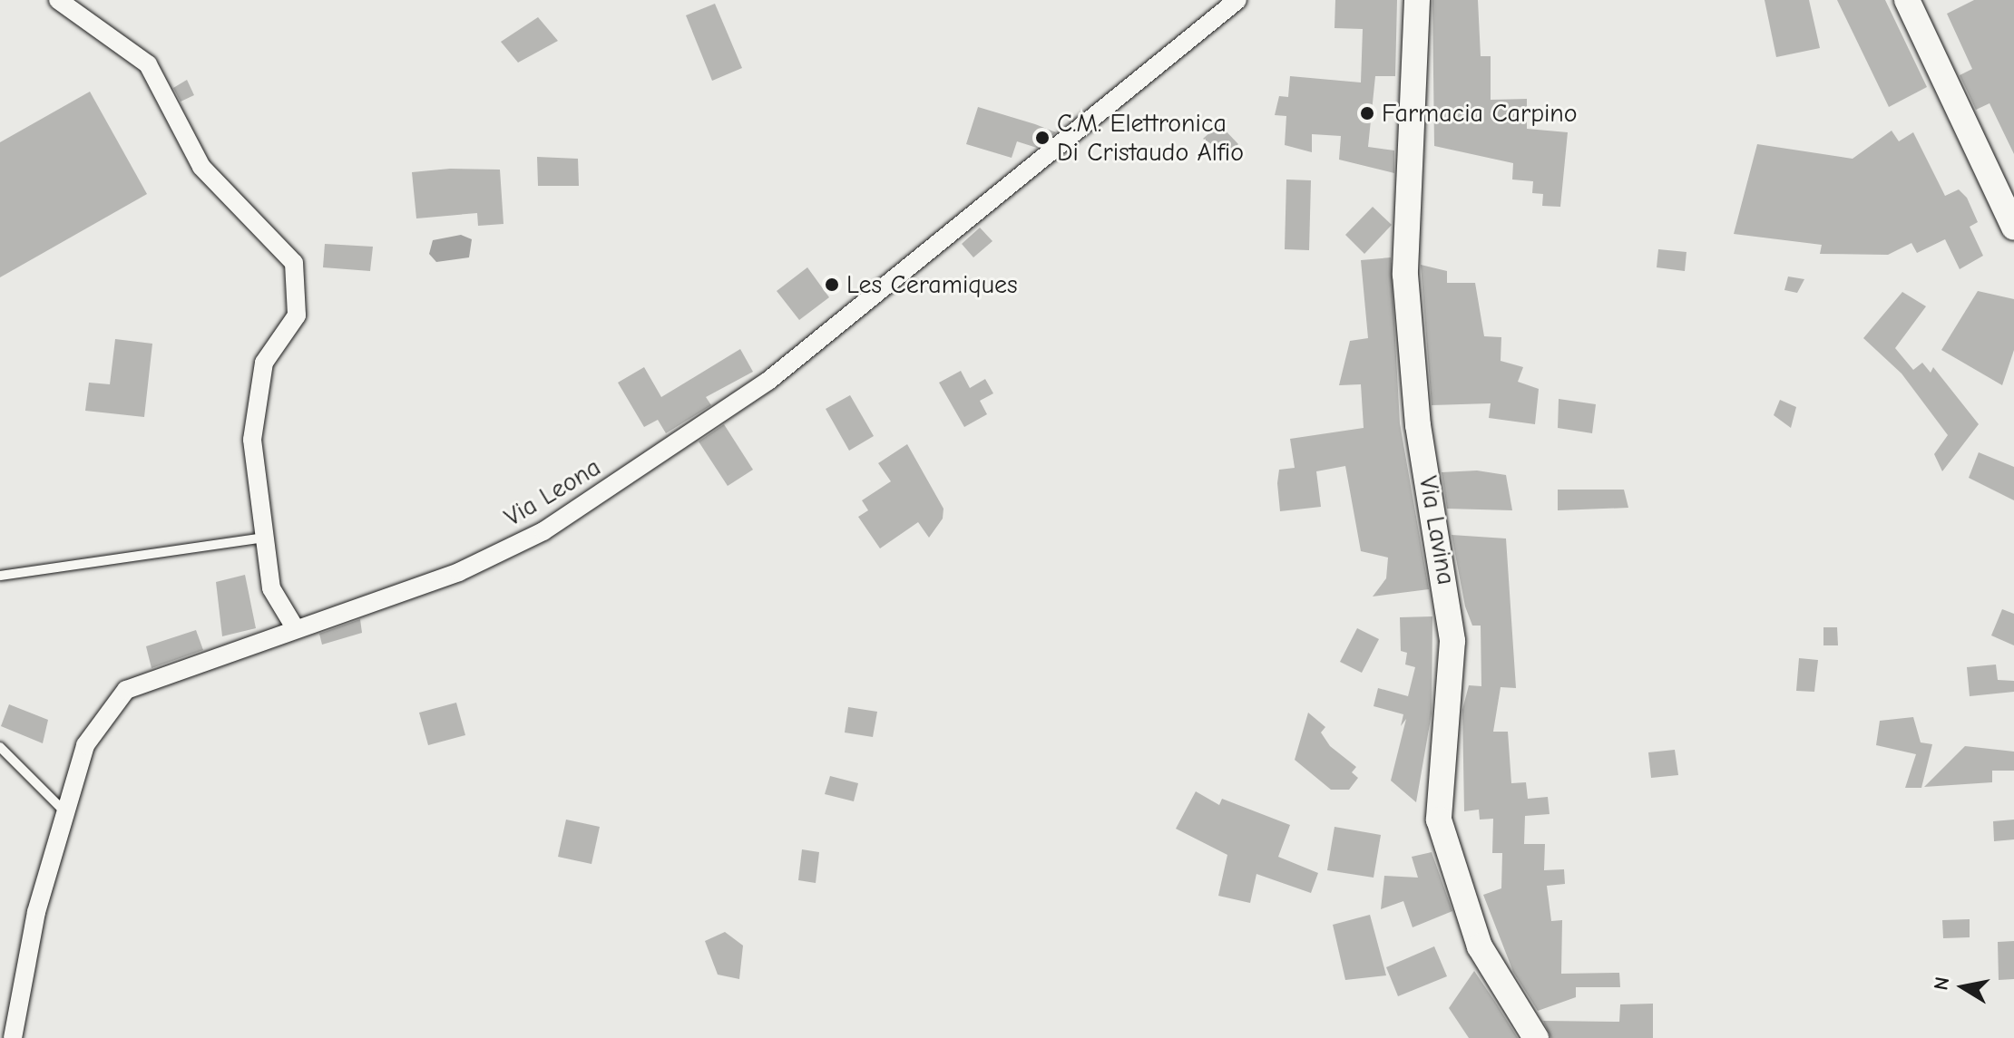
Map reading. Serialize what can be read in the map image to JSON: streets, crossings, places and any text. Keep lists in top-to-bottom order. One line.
{"streets":{"street":["Via Leona","Via Lavina"]},"places":["Farmacia Carpino","C.M. Elettronica Di Cristaudo Alfio","Les Ceramiques"],"north":"left"}
